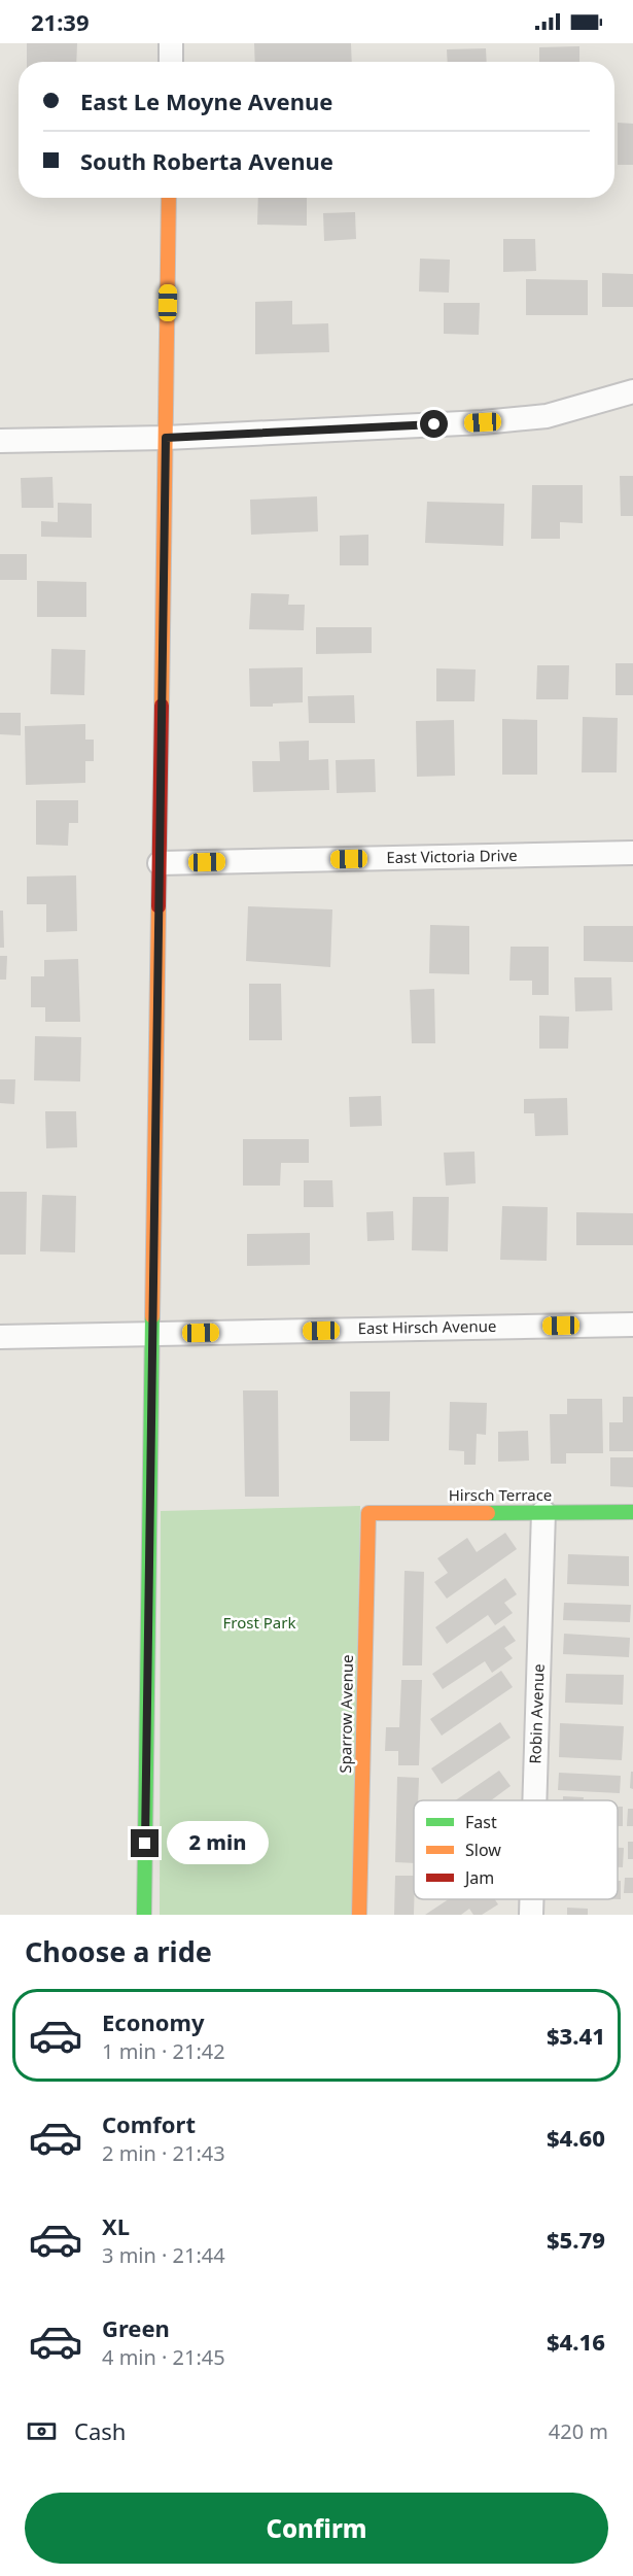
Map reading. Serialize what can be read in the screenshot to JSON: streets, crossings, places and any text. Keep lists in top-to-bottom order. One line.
{"streets":{"street":["East Victoria Drive","East Hirsch Avenue","Hirsch Terrace","Sparrow Avenue","Robin Avenue"]},"crossings":[["Hirsch Terrace","Sparrow Avenue"],["Hirsch Terrace","Robin Avenue"]],"parks":["Frost Park"],"legend":["Fast","Slow","Jam"],"page":{"status":"21:39","banner":["East Le Moyne Avenue","South Roberta Avenue"],"bubble":"2 min","heading":"Choose a ride","list":[{"name":"Economy","note":"1 min · 21:42","value":"$3.41"},{"name":"Comfort","note":"2 min · 21:43","value":"$4.60"},{"name":"XL","note":"3 min · 21:44","value":"$5.79"},{"name":"Green","note":"4 min · 21:45","value":"$4.16"}],"pay":["Cash","420 m"],"buttons":"Confirm"}}
